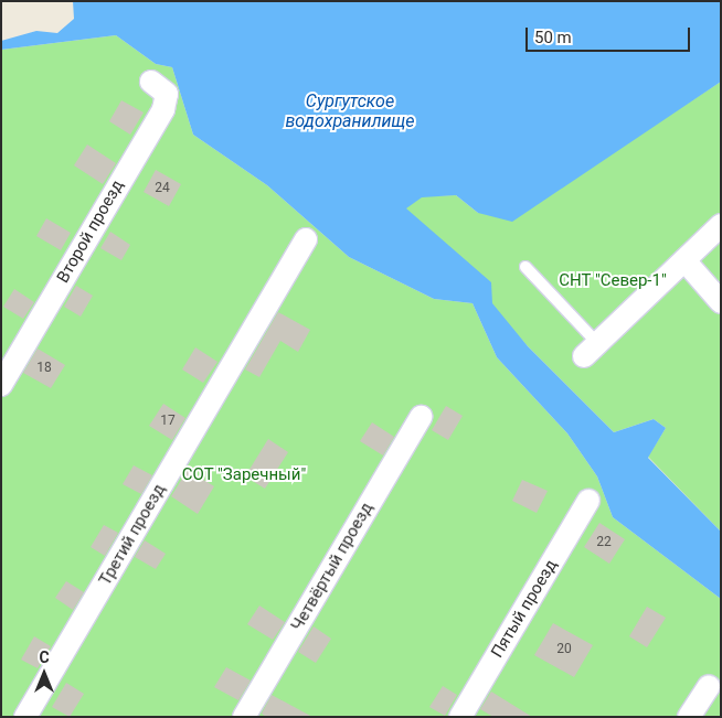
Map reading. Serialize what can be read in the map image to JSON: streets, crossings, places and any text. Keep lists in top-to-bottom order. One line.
{"streets":{"street":["Второй проезд","Третий проезд","Четвёртый проезд","Пятый проезд"]},"water":["Сургутское водохранилище"],"parks":["СНТ \"Север-1\"","СОТ \"Заречный\""],"house_numbers":["24","18","17","22","20"],"scale_bar":"50 m","north":"top"}
